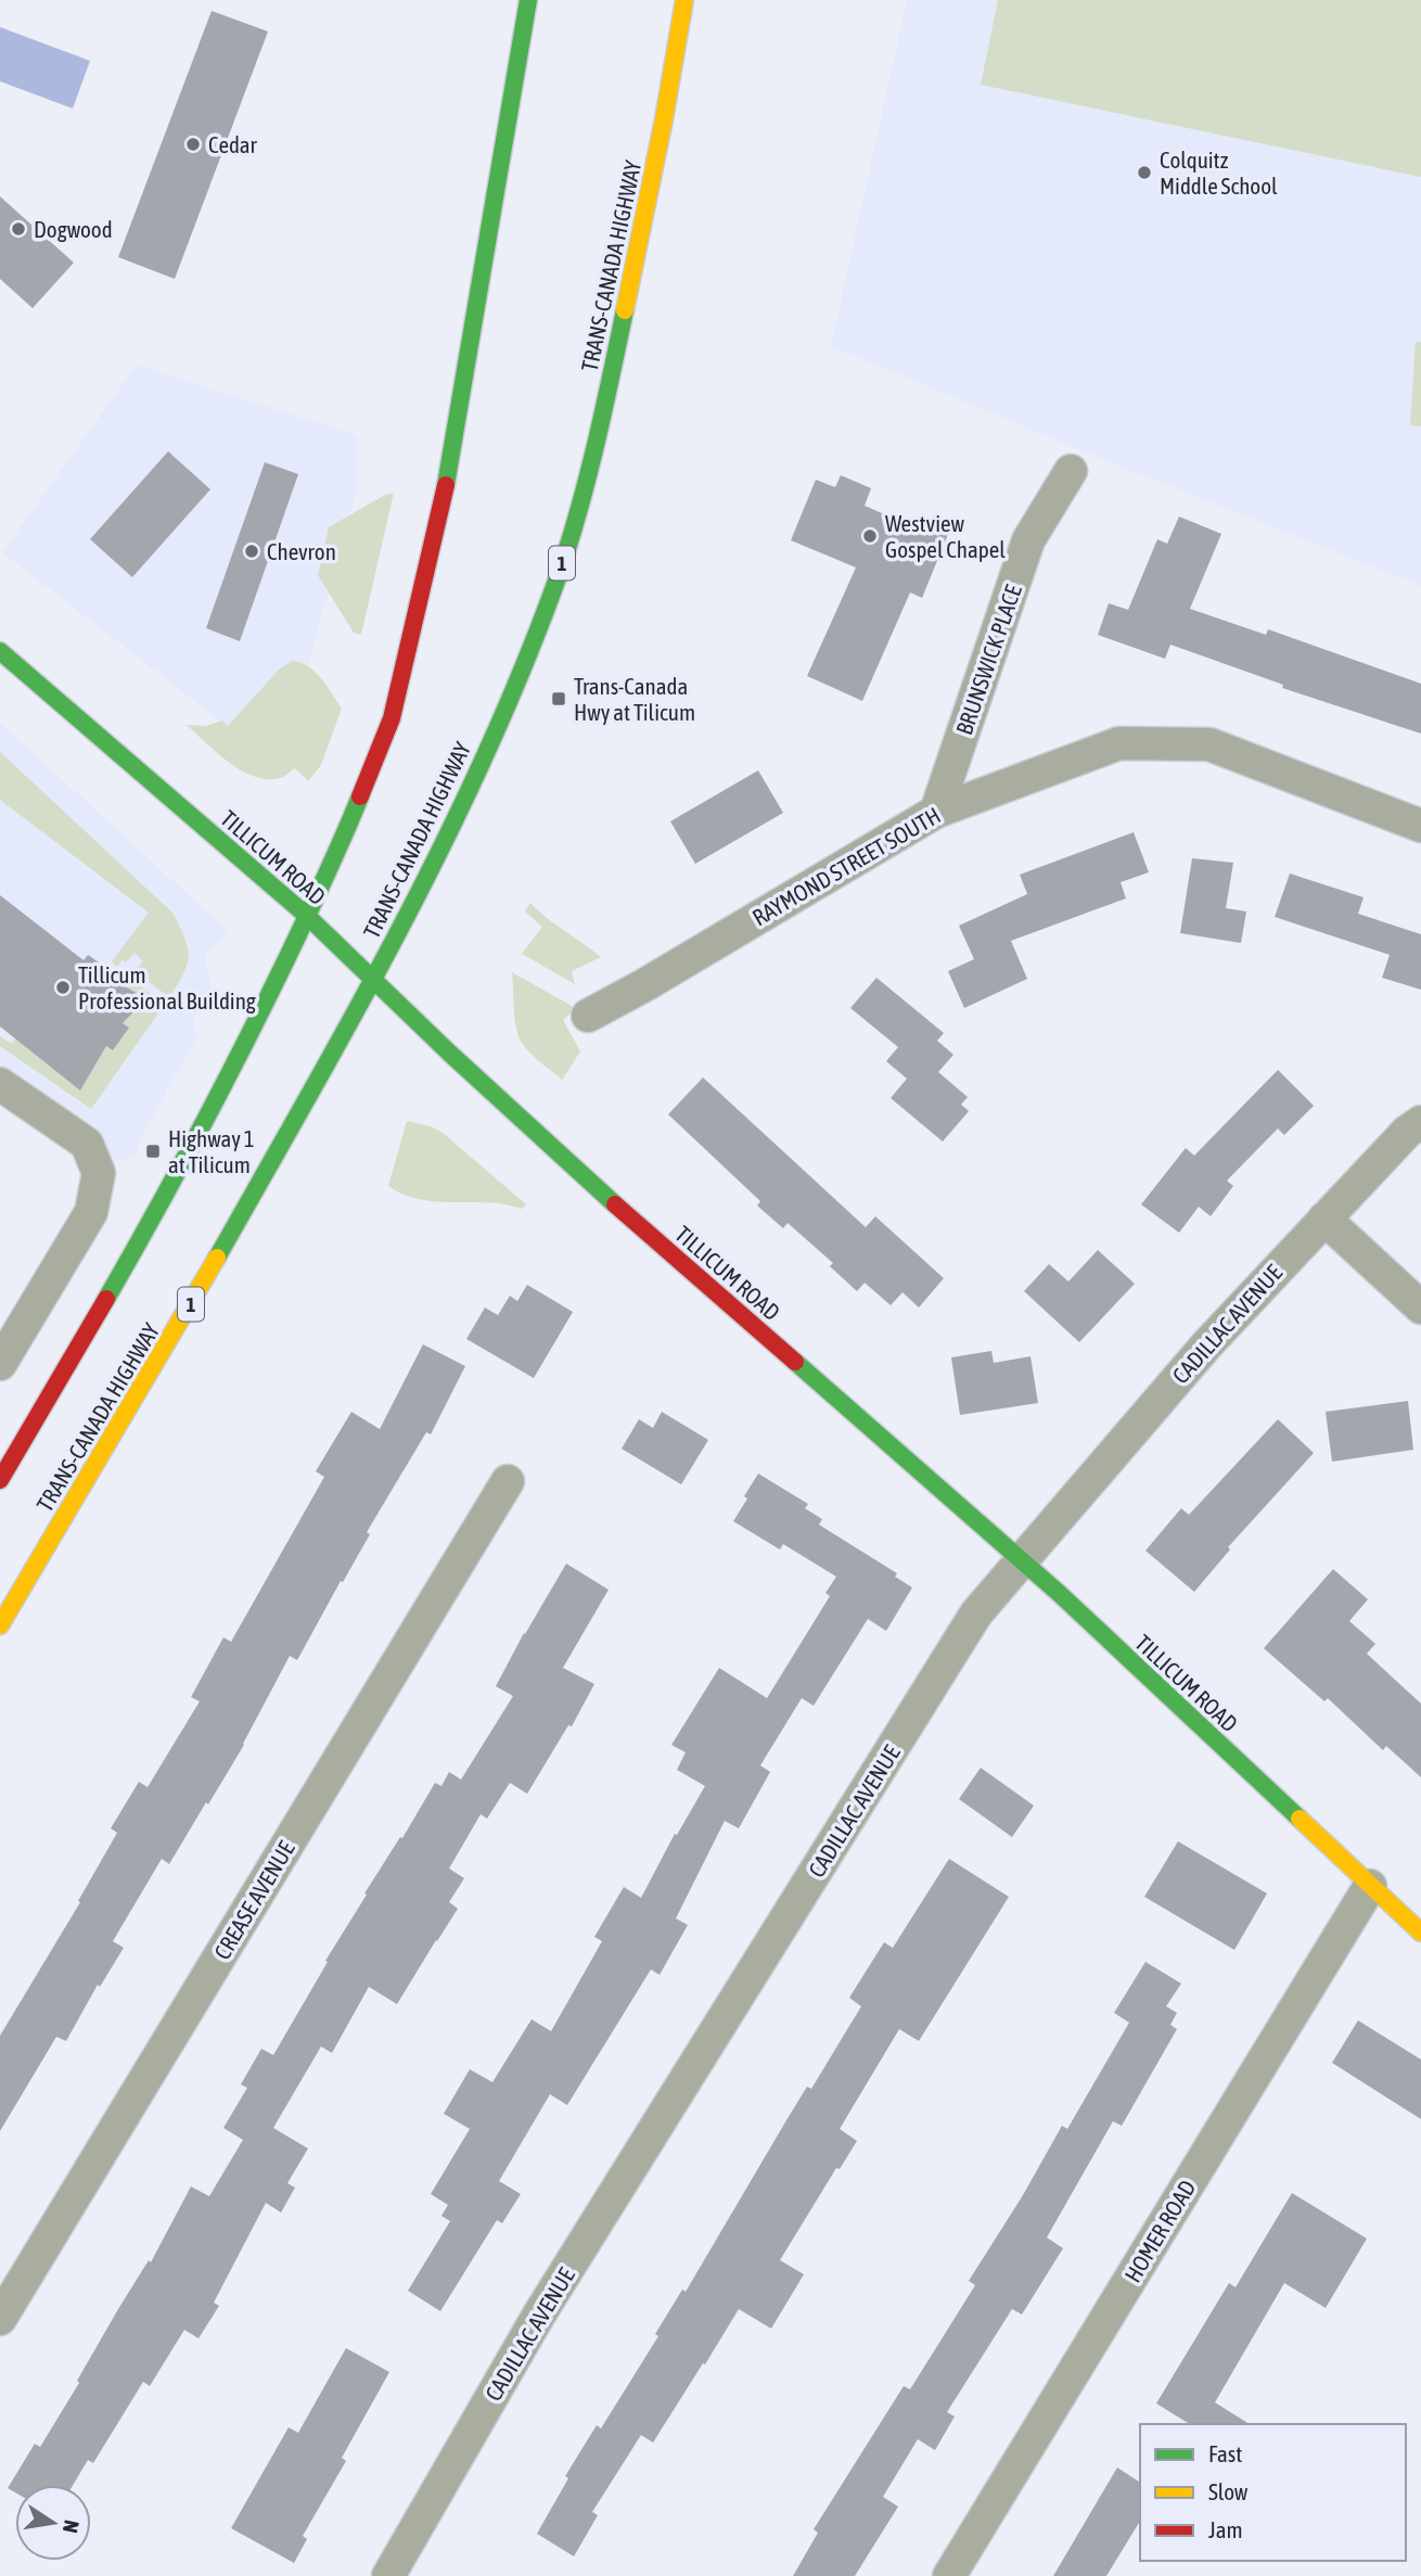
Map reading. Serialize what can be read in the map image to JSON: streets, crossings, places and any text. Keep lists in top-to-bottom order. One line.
{"streets":{"main road":["TRANS-CANADA HIGHWAY","1","TILLICUM ROAD"],"street":["BRUNSWICK PLACE","RAYMOND STREET SOUTH","CADILLAC AVENUE","CREASE AVENUE","HOMER ROAD"]},"crossings":[["TRANS-CANADA HIGHWAY","TILLICUM ROAD"],["BRUNSWICK PLACE","RAYMOND STREET SOUTH"],["TILLICUM ROAD","CADILLAC AVENUE"],["TILLICUM ROAD","HOMER ROAD"]],"places":{"other":["Cedar","Colquitz Middle School","Dogwood","Westview Gospel Chapel","Chevron","Tillicum Professional Building"],"transit":["Trans-Canada Hwy at Tilicum","Highway 1 at Tilicum"]},"legend":["Fast","Slow","Jam"],"north":"right"}
